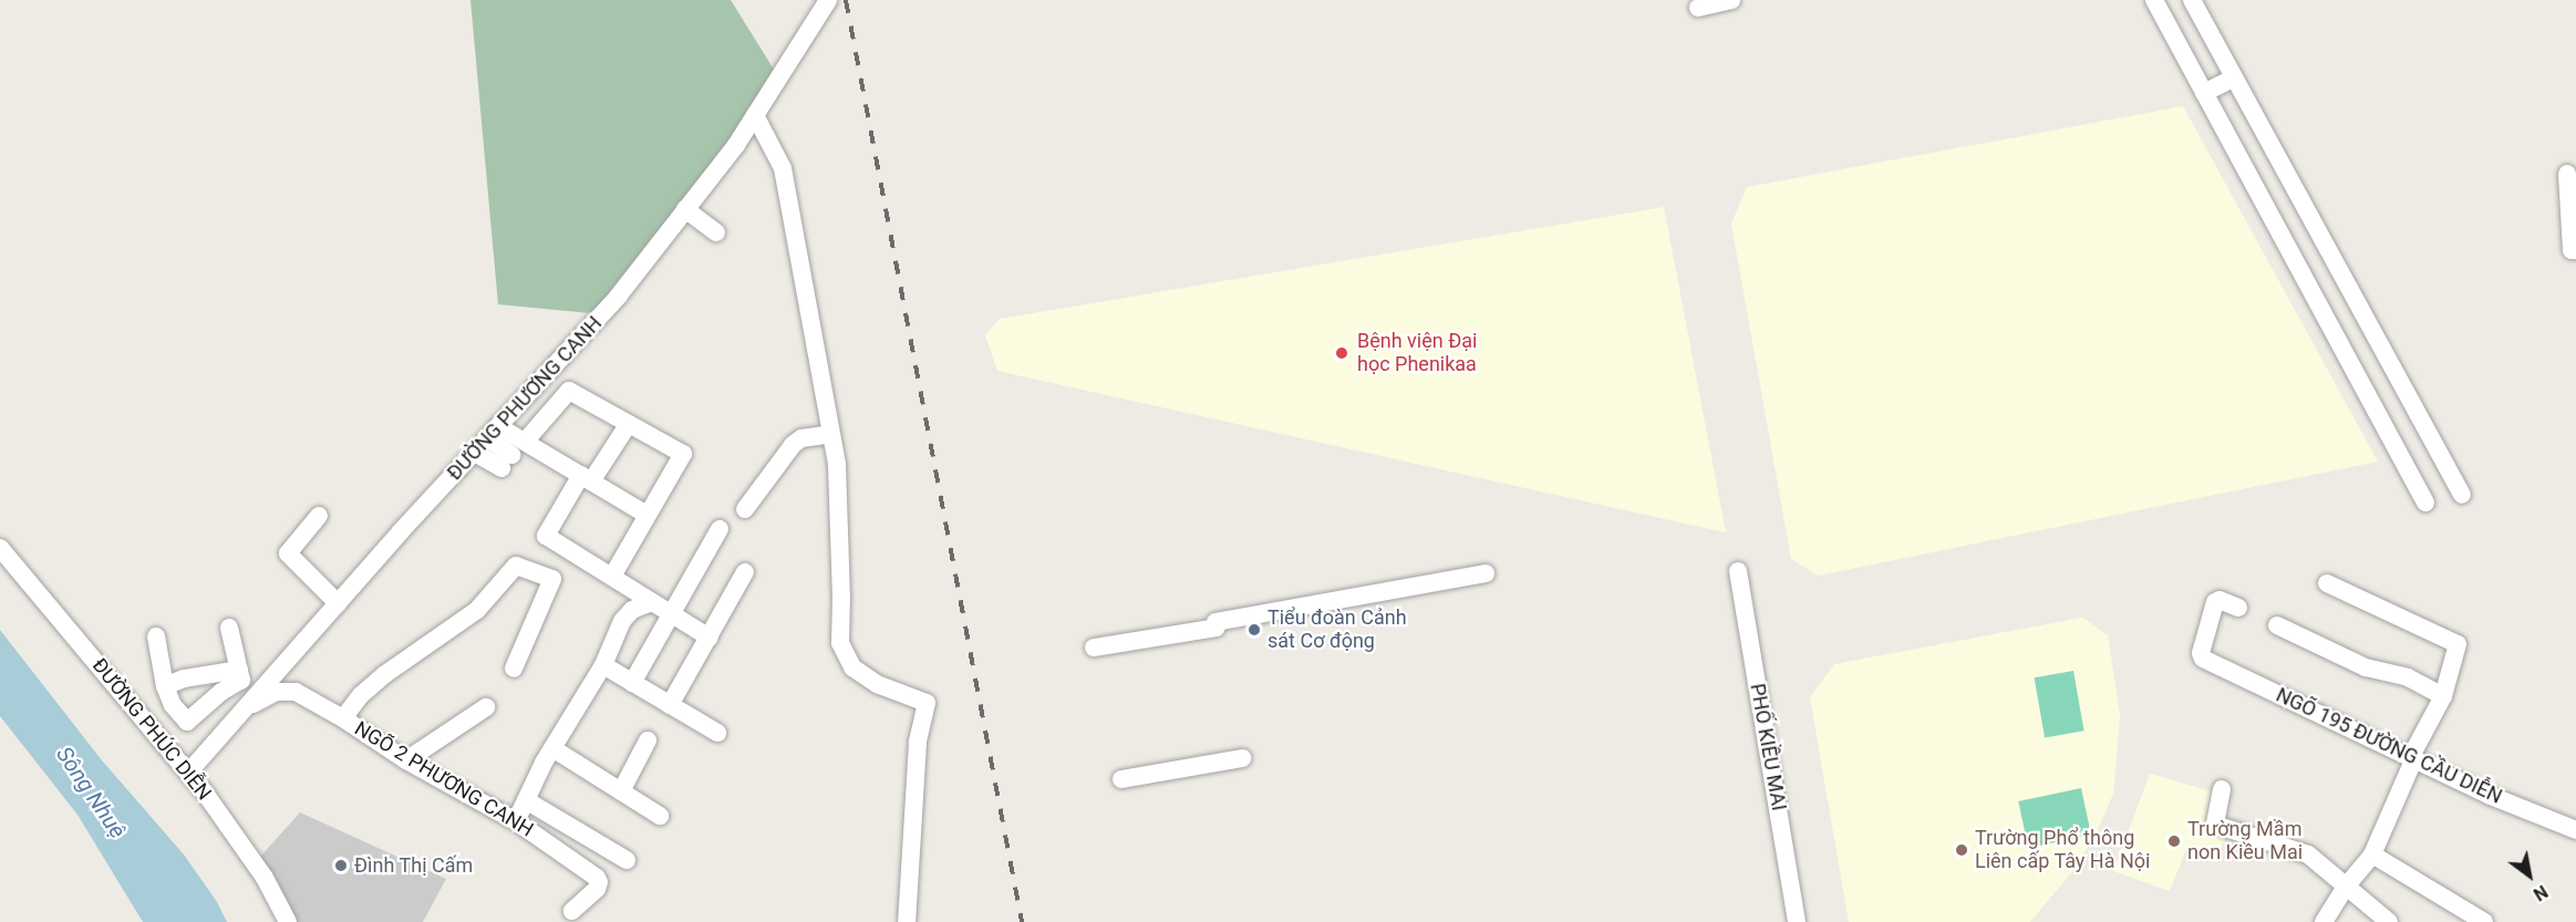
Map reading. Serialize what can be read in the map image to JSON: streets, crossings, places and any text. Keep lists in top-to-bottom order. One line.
{"streets":{"street":["ĐƯỜNG PHƯƠNG CANH","ĐƯỜNG PHÚC DIỄN","NGÕ 195 ĐƯỜNG CẦU DIỄN","PHỐ KIỀU MAI","NGÕ 2 PHƯƠNG CANH"]},"crossings":[["ĐƯỜNG PHƯƠNG CANH","ĐƯỜNG PHÚC DIỄN"],["ĐƯỜNG PHƯƠNG CANH","NGÕ 2 PHƯƠNG CANH"]],"water":["Sông Nhuệ"],"places":["Bệnh viện Đại học Phenikaa","Tiểu đoàn Cảnh sát Cơ động","Trường Mầm non Kiều Mai","Trường Phổ thông Liên cấp Tây Hà Nội","Đình Thị Cấm"],"north":"bottom right"}
